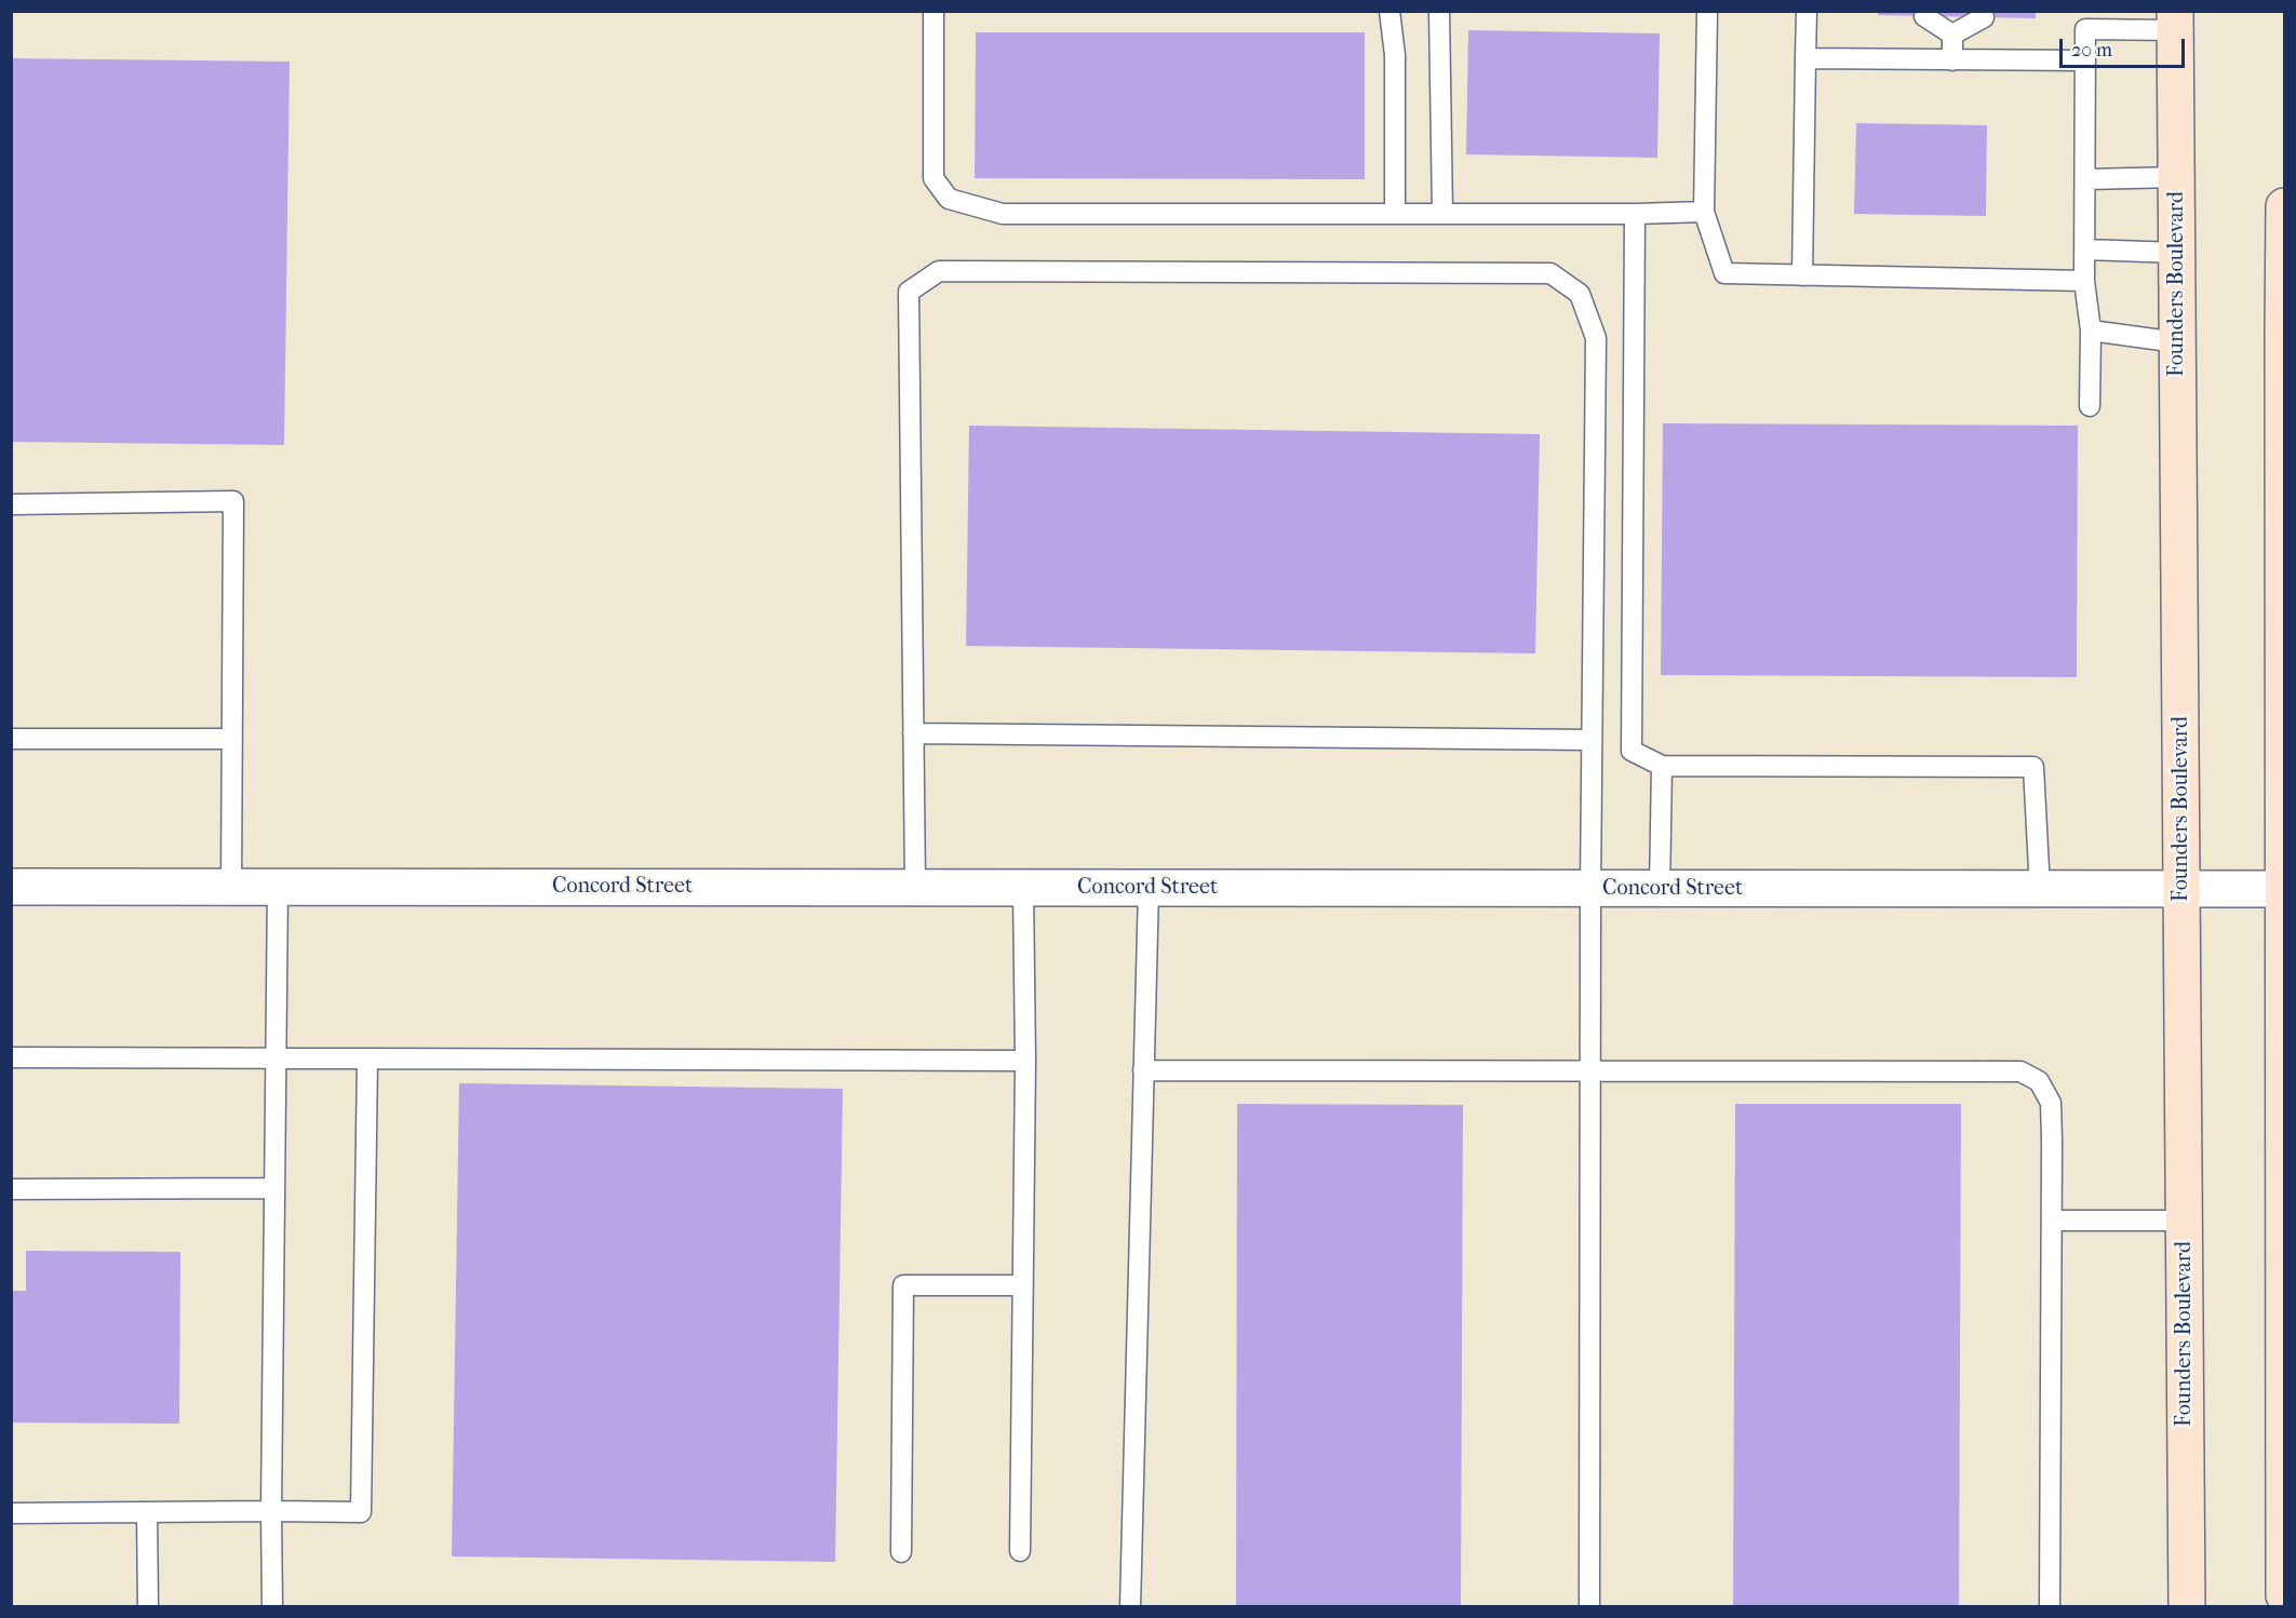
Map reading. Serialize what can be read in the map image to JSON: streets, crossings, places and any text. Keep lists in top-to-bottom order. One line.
{"streets":{"street":["Founders Boulevard","Concord Street"]},"crossings":[["Founders Boulevard","Concord Street"]],"scale_bar":"20 m"}
